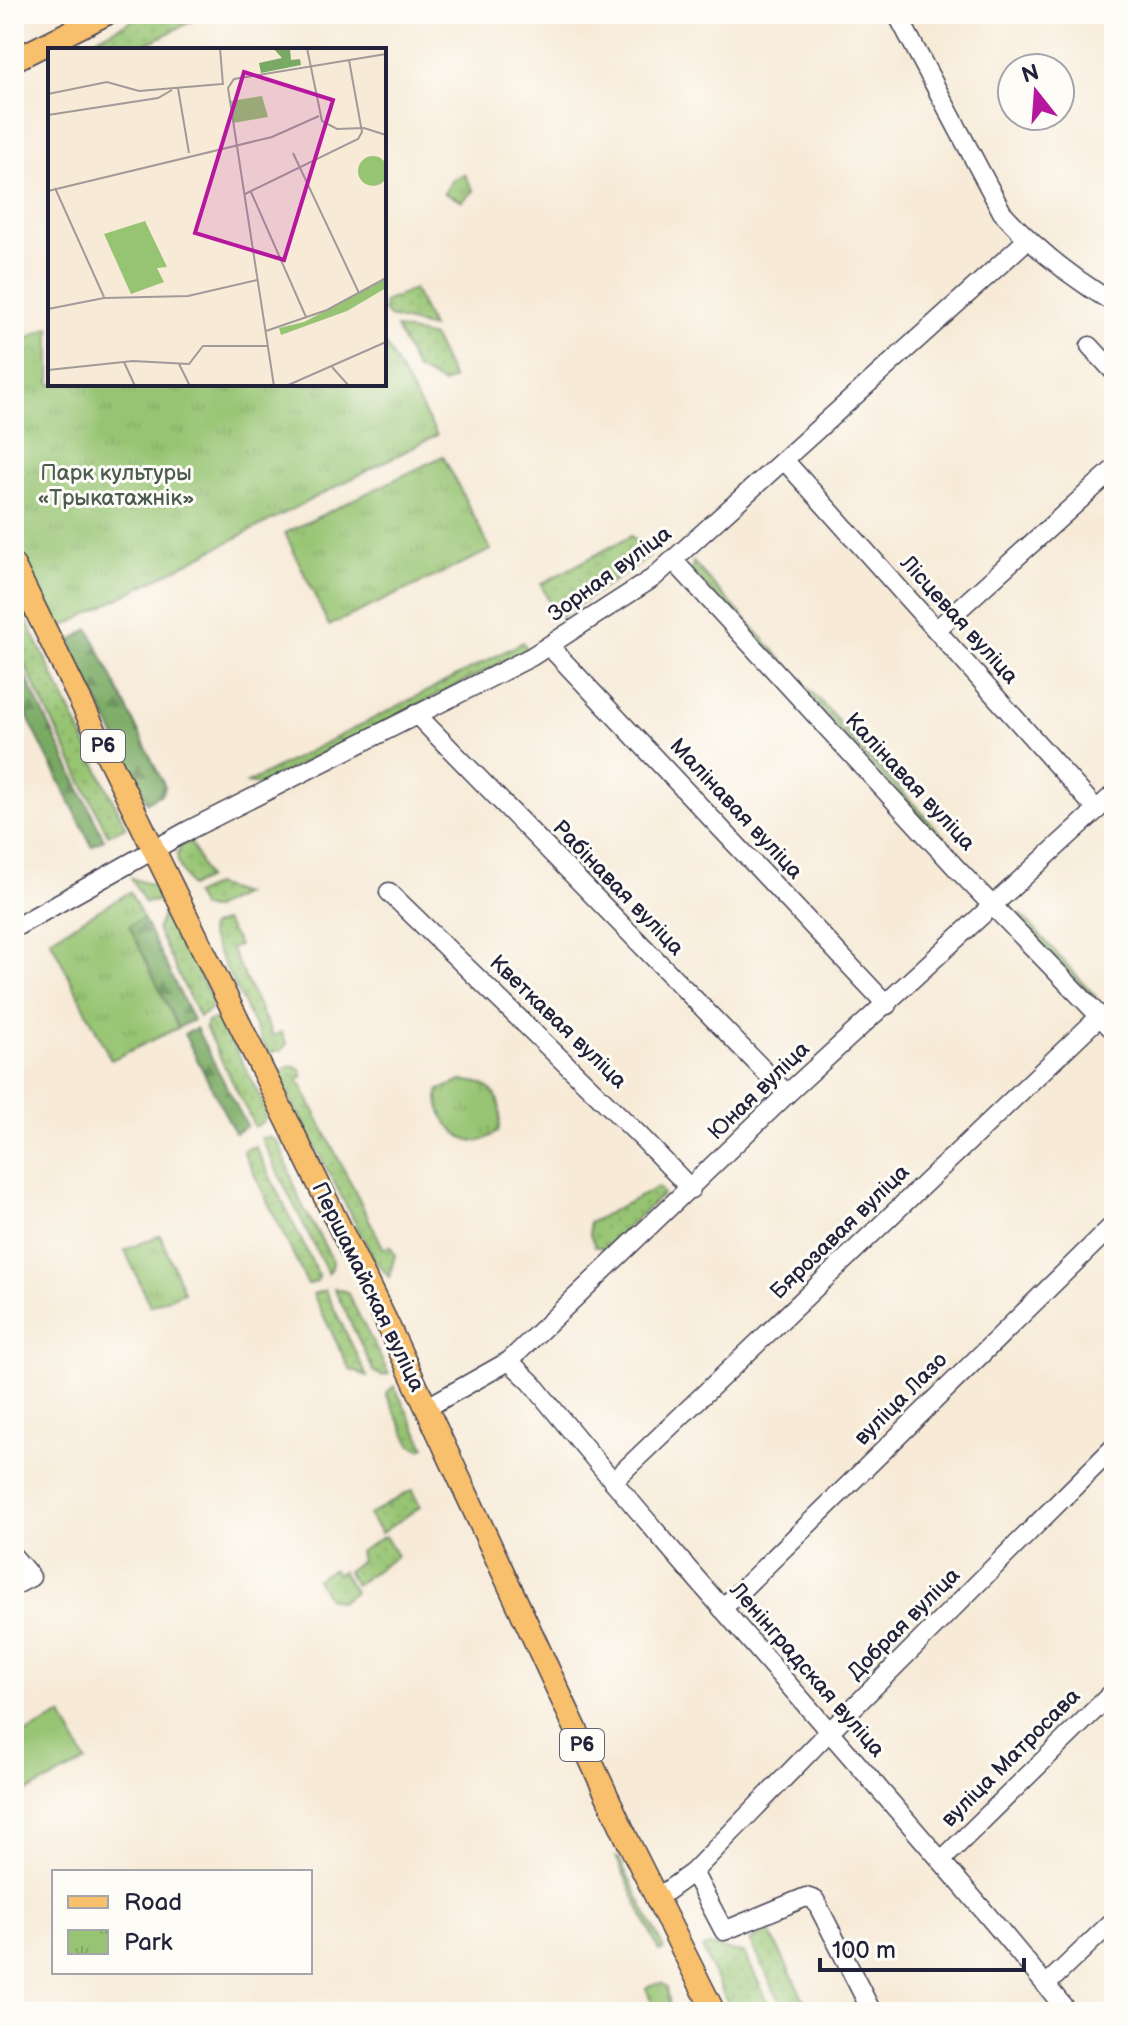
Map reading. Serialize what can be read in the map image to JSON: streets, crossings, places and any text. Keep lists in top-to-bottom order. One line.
{"streets":{"main road":["Р6","Першамайская вуліца"],"street":["Зорная вуліца","Лісцевая вуліца","Калінавая вуліца","Малінавая вуліца","Рабінавая вуліца","Кветкавая вуліца","Юная вуліца","Бярозавая вуліца","вуліца Лазо","Добрая вуліца","Ленінградская вуліца","вуліца Матросава"]},"crossings":[["Зорная вуліца","Лісцевая вуліца"],["Зорная вуліца","Калінавая вуліца"],["Зорная вуліца","Малінавая вуліца"],["Зорная вуліца","Рабінавая вуліца"],["Зорная вуліца","Першамайская вуліца"],["Лісцевая вуліца","Юная вуліца"],["Калінавая вуліца","Юная вуліца"],["Калінавая вуліца","Бярозавая вуліца"],["Малінавая вуліца","Юная вуліца"],["Рабінавая вуліца","Юная вуліца"],["Кветкавая вуліца","Юная вуліца"],["Юная вуліца","Першамайская вуліца"],["Юная вуліца","Ленінградская вуліца"],["Бярозавая вуліца","Ленінградская вуліца"],["Першамайская вуліца","Добрая вуліца"],["вуліца Лазо","Ленінградская вуліца"],["Добрая вуліца","Ленінградская вуліца"],["Ленінградская вуліца","вуліца Матросава"]],"parks":["Парк культуры «Трыкатажнік»"],"legend":["Road","Park"],"scale_bar":"100 m","north":"top"}
